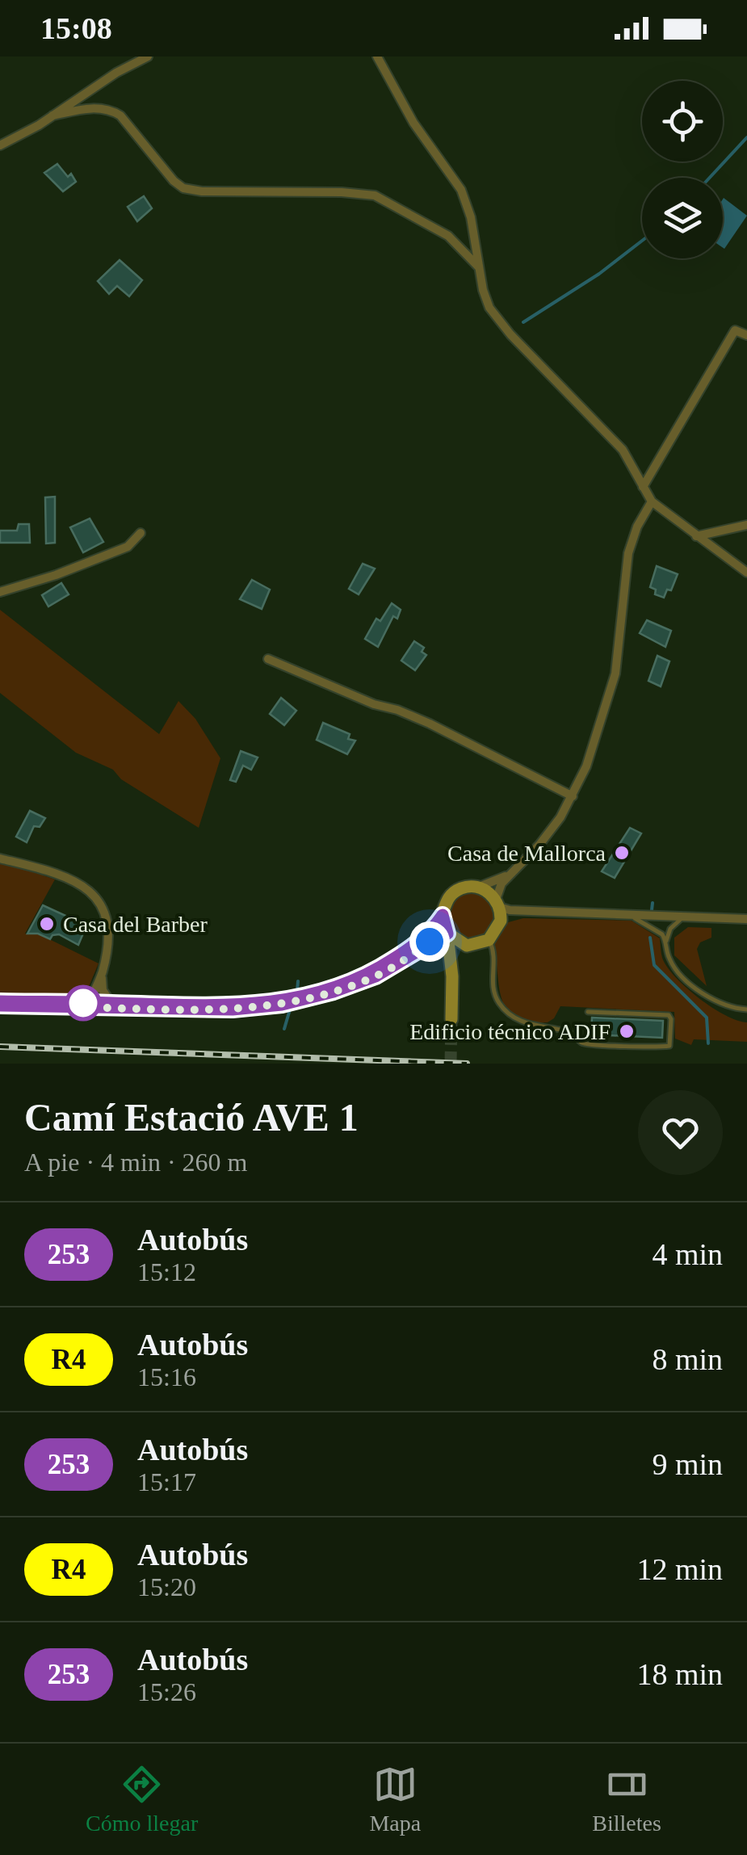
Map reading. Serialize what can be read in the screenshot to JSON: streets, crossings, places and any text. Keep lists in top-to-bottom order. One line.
{"places":["Casa de Mallorca","Casa del Barber","Edificio técnico ADIF"],"lines":["bus line 253"],"page":{"status":"15:08","heading":["Camí Estació AVE 1","A pie · 4 min · 260 m"],"list":[{"mark":"253","name":"Autobús","note":"15:12","value":"4 min"},{"mark":"R4","name":"Autobús","note":"15:16","value":"8 min"},{"mark":"253","name":"Autobús","note":"15:17","value":"9 min"},{"mark":"R4","name":"Autobús","note":"15:20","value":"12 min"},{"mark":"253","name":"Autobús","note":"15:26","value":"18 min"}],"tabs":["Cómo llegar","Mapa","Billetes"]}}
